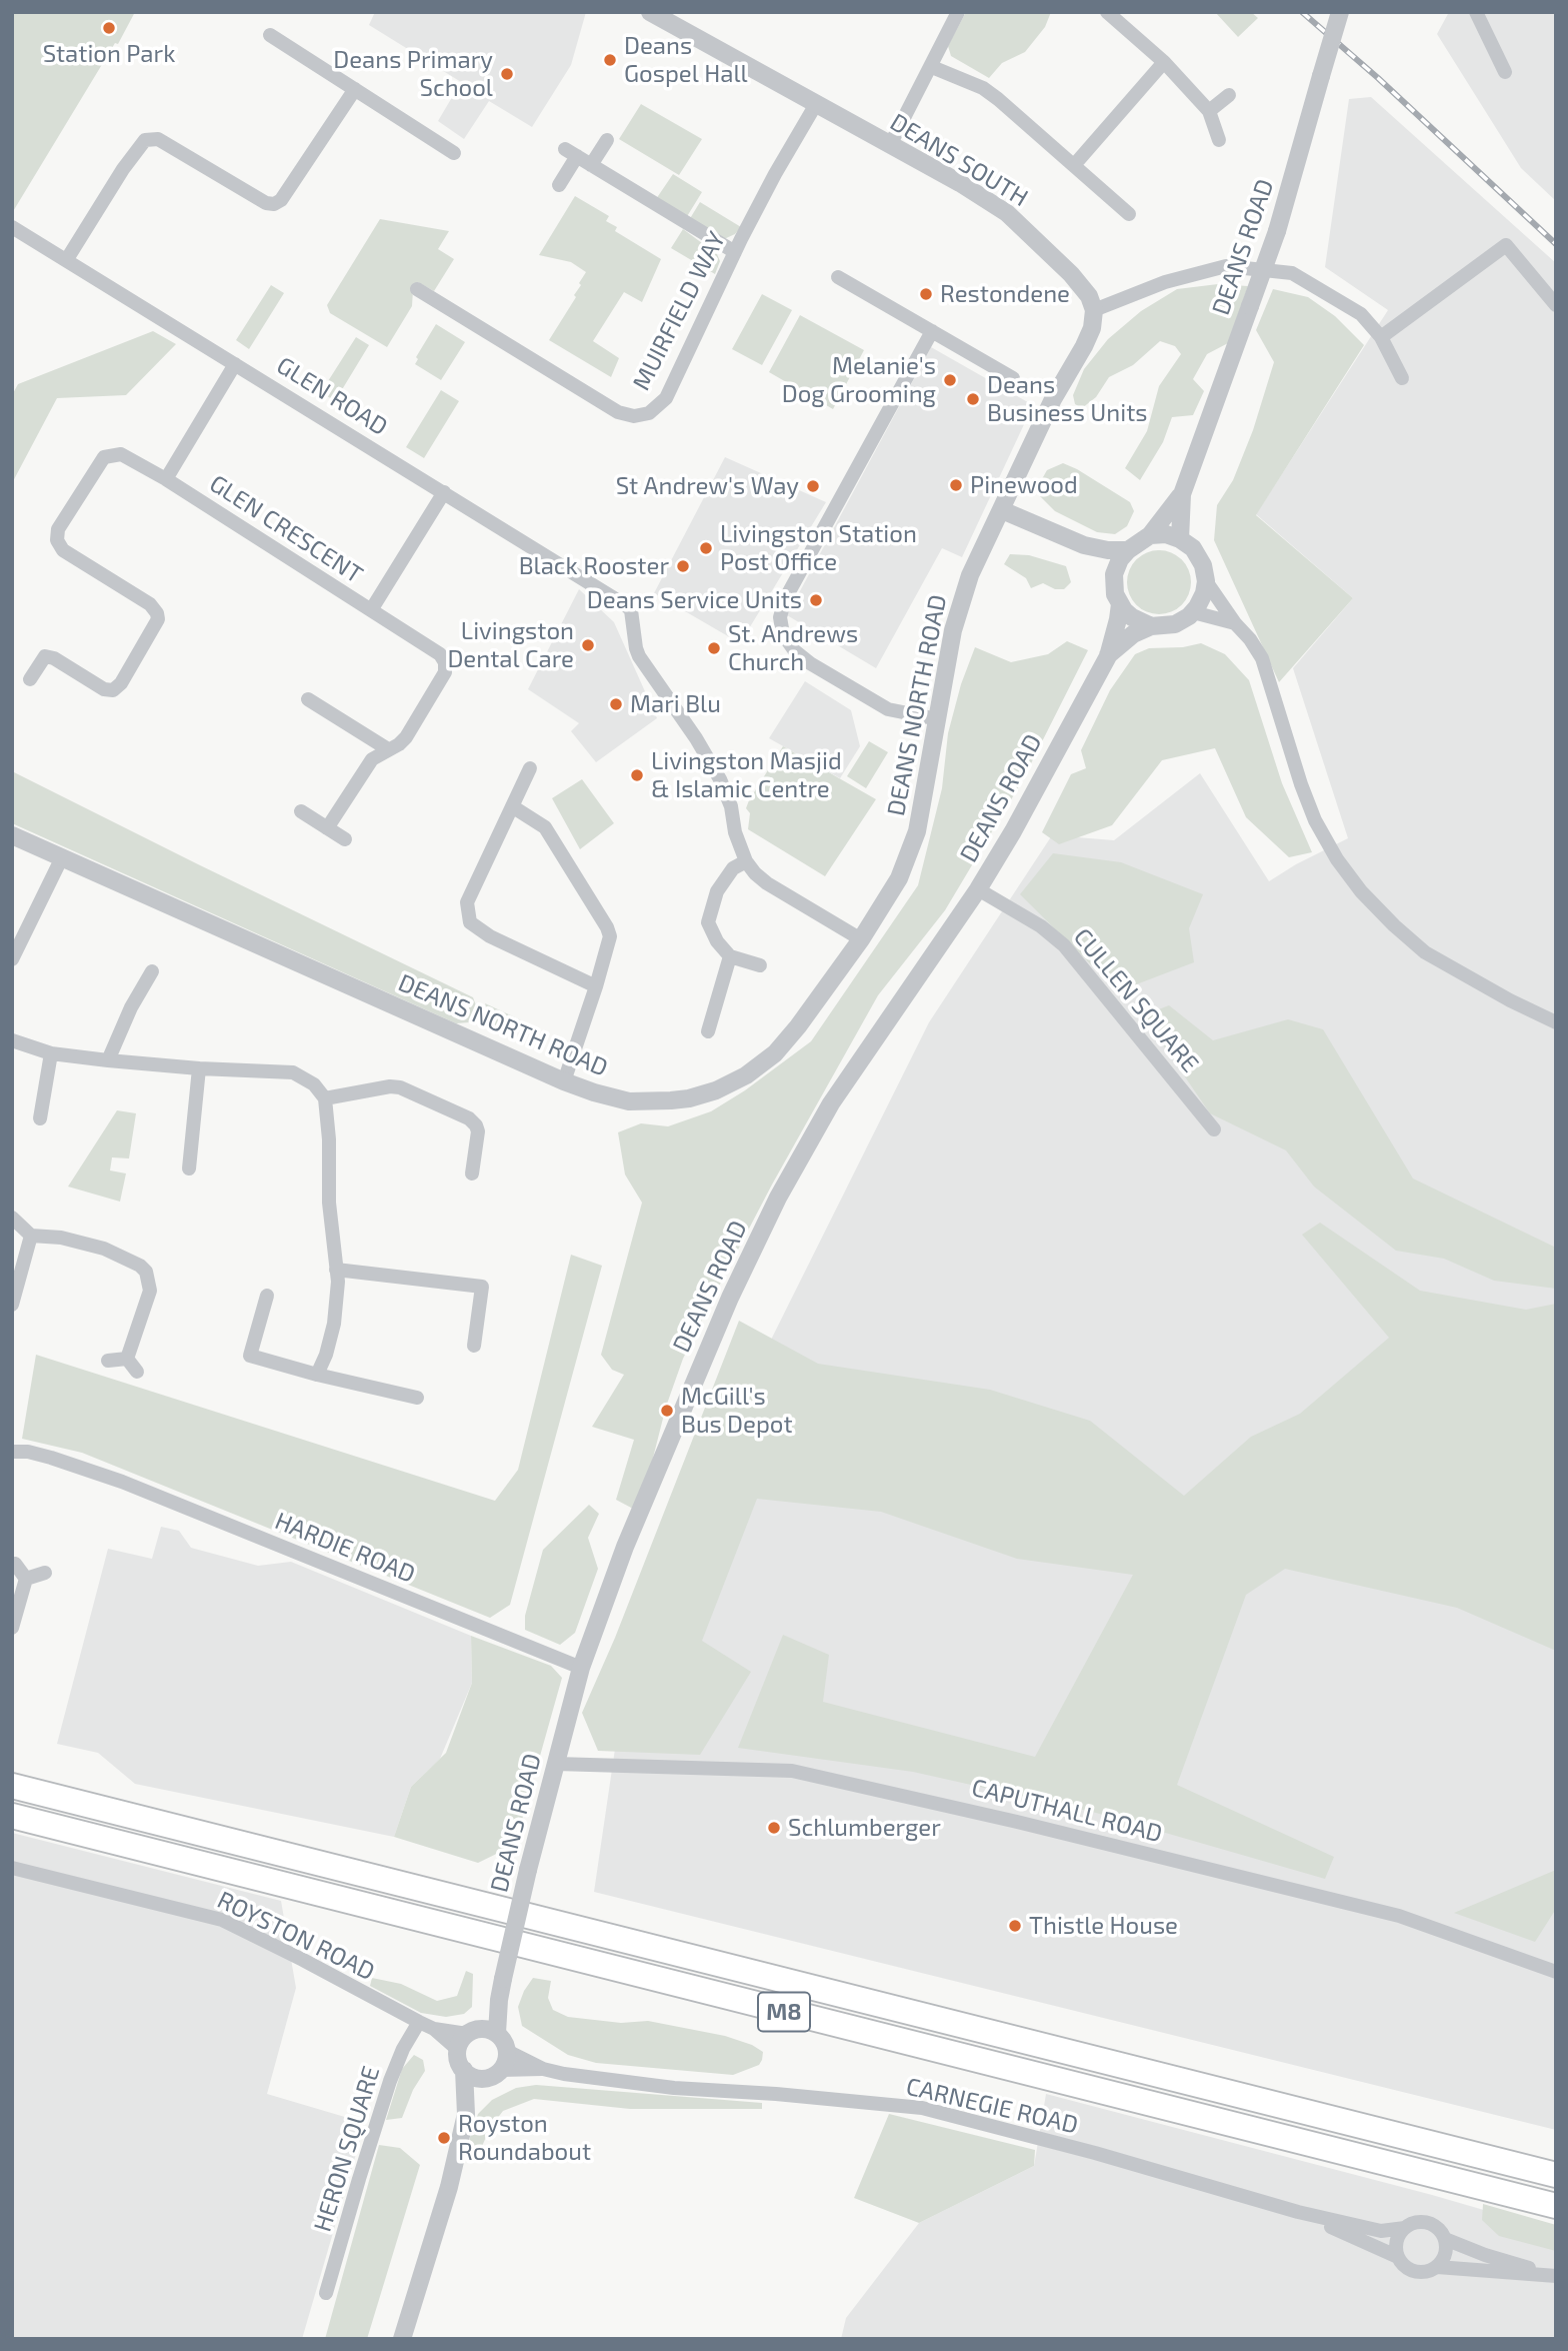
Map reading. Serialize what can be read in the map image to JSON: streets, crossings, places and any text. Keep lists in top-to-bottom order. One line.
{"streets":{"highway":["M8"],"street":["DEANS SOUTH","DEANS ROAD","MUIRFIELD WAY","GLEN ROAD","GLEN CRESCENT","DEANS NORTH ROAD","CULLEN SQUARE","HARDIE ROAD","CAPUTHALL ROAD","ROYSTON ROAD","CARNEGIE ROAD","HERON SQUARE"]},"crossings":[["DEANS SOUTH","MUIRFIELD WAY"],["DEANS ROAD","CULLEN SQUARE"],["DEANS ROAD","HARDIE ROAD"],["DEANS ROAD","CAPUTHALL ROAD"],["DEANS ROAD","ROYSTON ROAD"],["DEANS ROAD","CARNEGIE ROAD"],["GLEN ROAD","GLEN CRESCENT"],["ROYSTON ROAD","CARNEGIE ROAD"],["ROYSTON ROAD","HERON SQUARE"]],"places":["Station Park","Deans Gospel Hall","Deans Primary School","Restondene","Melanie's Dog Grooming","Deans Business Units","Pinewood","St Andrew's Way","Livingston Station Post Office","Black Rooster","Deans Service Units","Livingston Dental Care","St. Andrews Church","Mari Blu","Livingston Masjid & Islamic Centre","McGill's Bus Depot","Schlumberger","Thistle House","Royston Roundabout"]}
